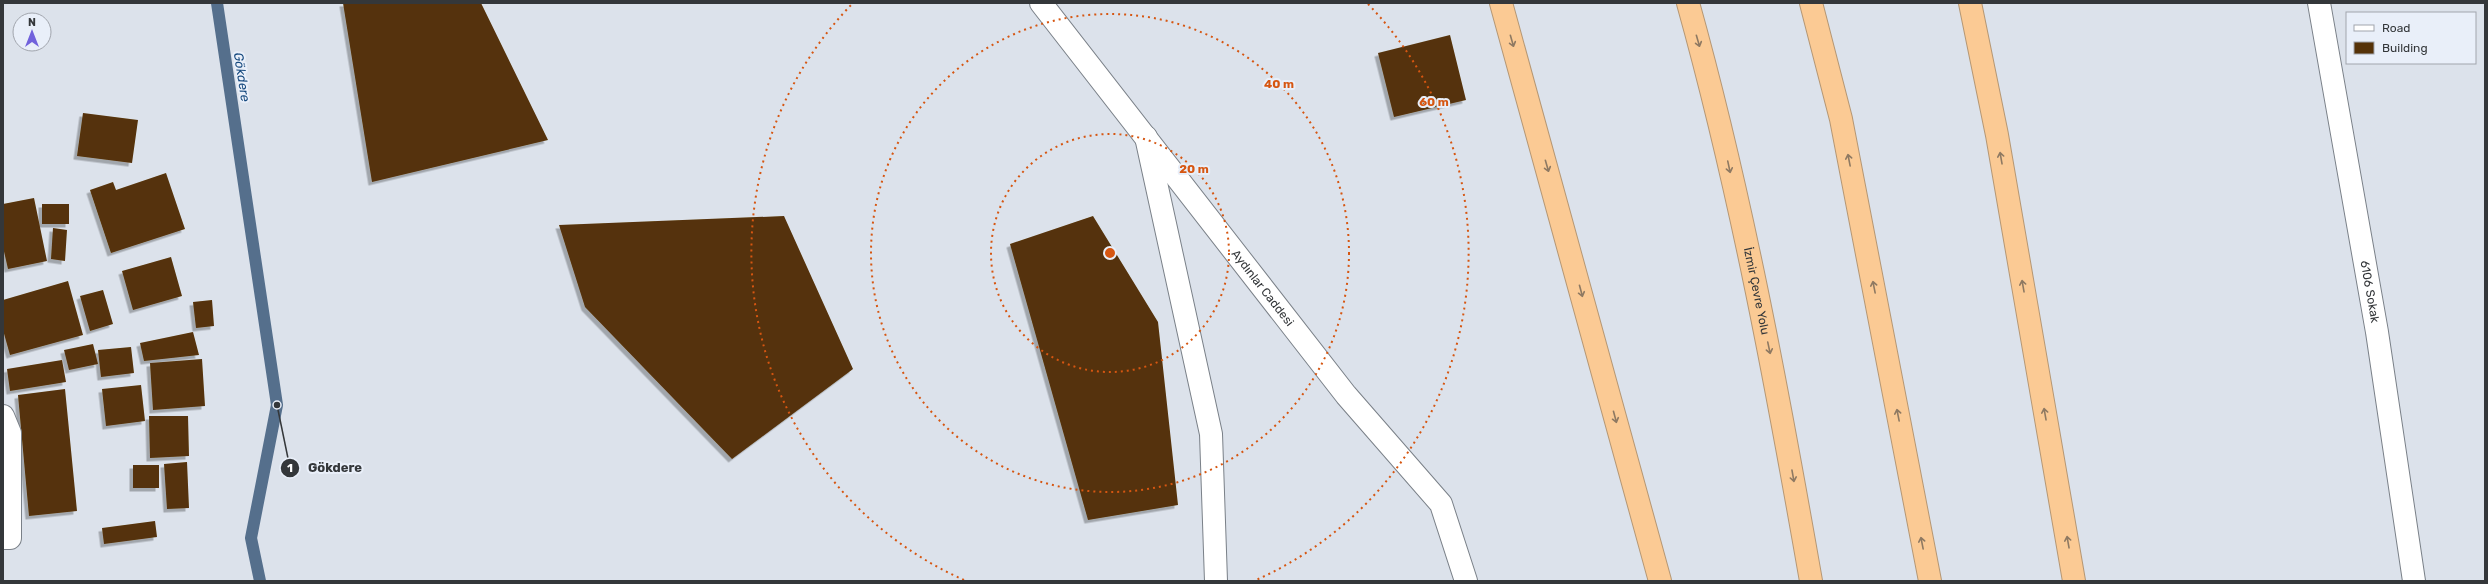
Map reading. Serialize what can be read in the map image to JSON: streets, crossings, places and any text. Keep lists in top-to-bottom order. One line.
{"streets":{"highway":["İzmir Çevre Yolu"],"street":["Aydınlar Caddesi","6106 Sokak"]},"water":["Gökdere"],"places":["Gökdere"],"legend":["Road","Building"],"north":"top","rings":["40 m","60 m","20 m"]}
